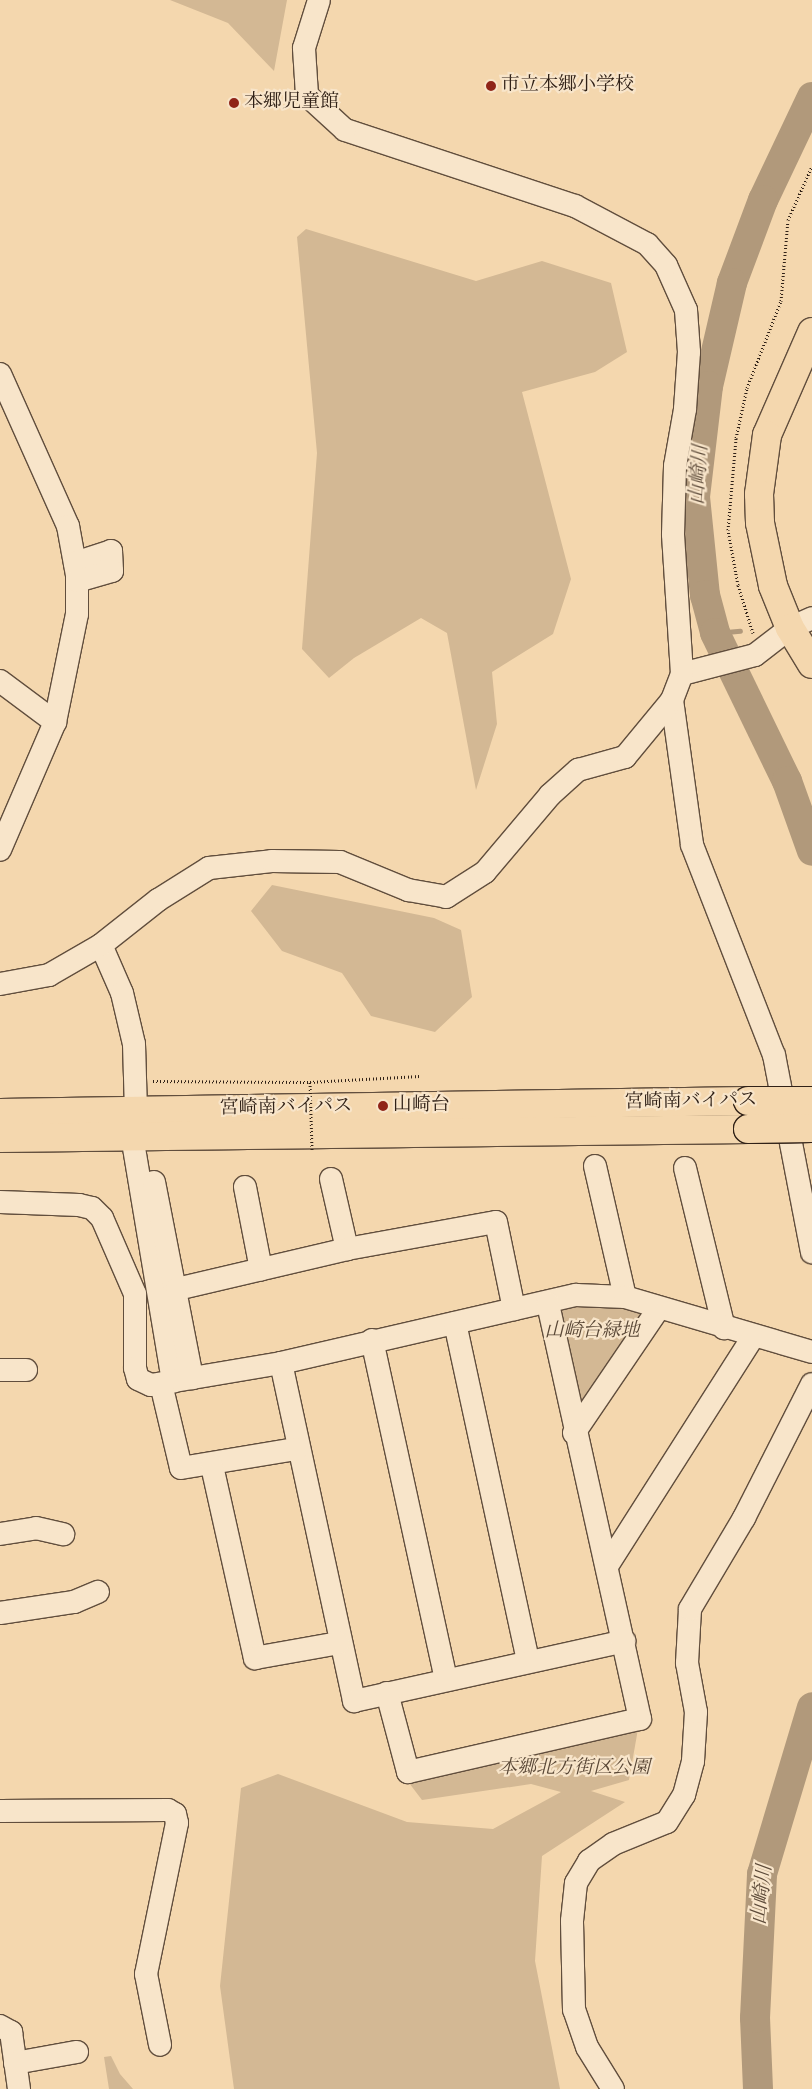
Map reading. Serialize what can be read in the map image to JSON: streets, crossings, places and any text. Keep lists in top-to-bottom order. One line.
{"streets":{"main road":["宮崎南バイパス"]},"water":["山崎川"],"parks":["山崎台緑地","本郷北方街区公園"],"places":["市立本郷小学校","本郷児童館","山崎台"]}
